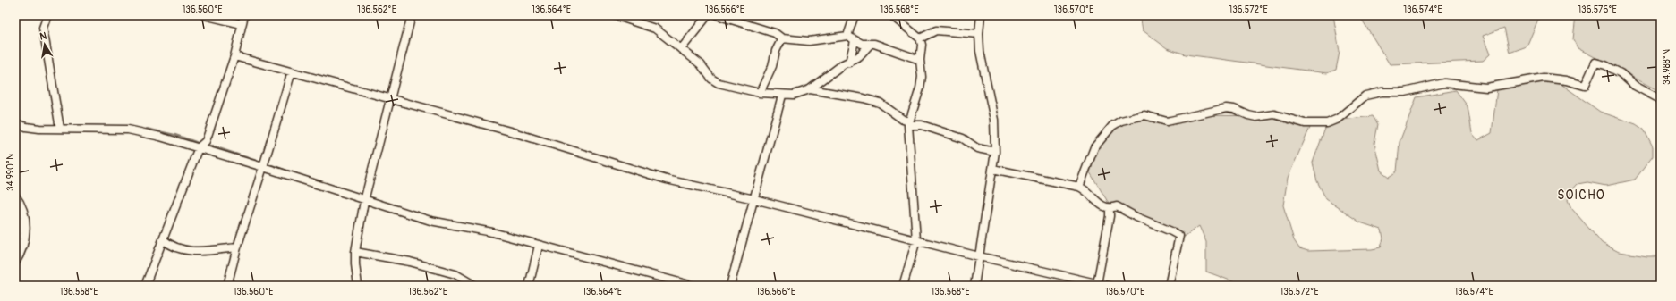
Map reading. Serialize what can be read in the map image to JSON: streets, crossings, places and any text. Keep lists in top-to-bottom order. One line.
{"districts":["SOICHO"],"north":"top","coordinates":["136.560°E","136.562°E","136.564°E","136.566°E","136.568°E","136.570°E","136.572°E","136.574°E","136.576°E","34.988°N","34.990°N","136.558°E"]}
